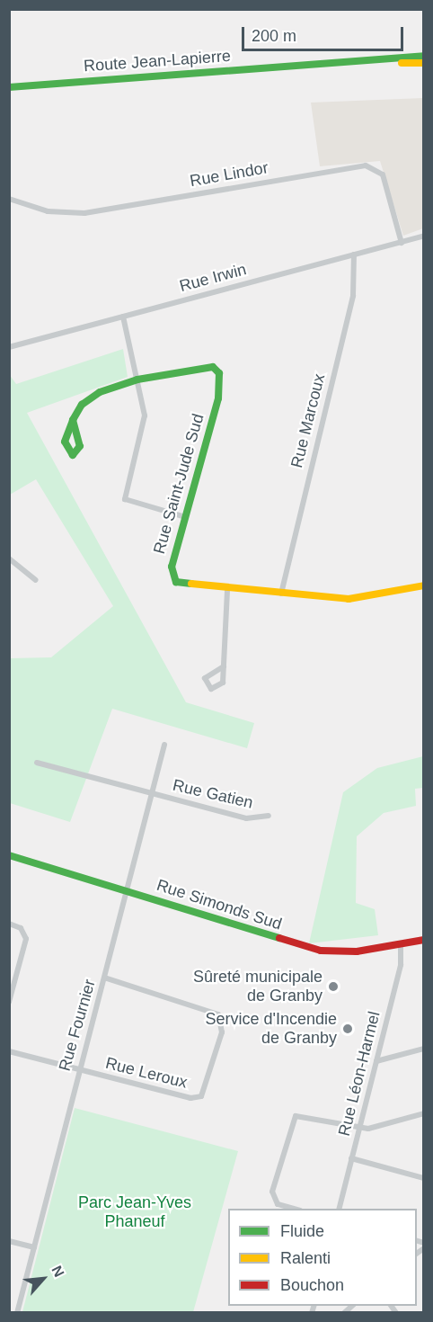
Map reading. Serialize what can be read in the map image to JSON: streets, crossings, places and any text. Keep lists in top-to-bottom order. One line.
{"streets":{"main road":["Route Jean-Lapierre","Rue Saint-Jude Sud","Rue Simonds Sud"],"street":["Rue Lindor","Rue Irwin","Rue Marcoux","Rue Gatien","Rue Fournier","Rue Leroux","Rue Léon-Harmel"]},"crossings":[["Rue Lindor","Rue Irwin"],["Rue Irwin","Rue Marcoux"],["Rue Marcoux","Rue Saint-Jude Sud"],["Rue Gatien","Rue Fournier"],["Rue Simonds Sud","Rue Fournier"],["Rue Simonds Sud","Rue Léon-Harmel"],["Rue Fournier","Rue Leroux"]],"parks":["Parc Jean-Yves Phaneuf"],"places":["Sûreté municipale de Granby","Service d'Incendie de Granby"],"legend":["Fluide","Ralenti","Bouchon"],"scale_bar":"200 m","north":"top right"}
